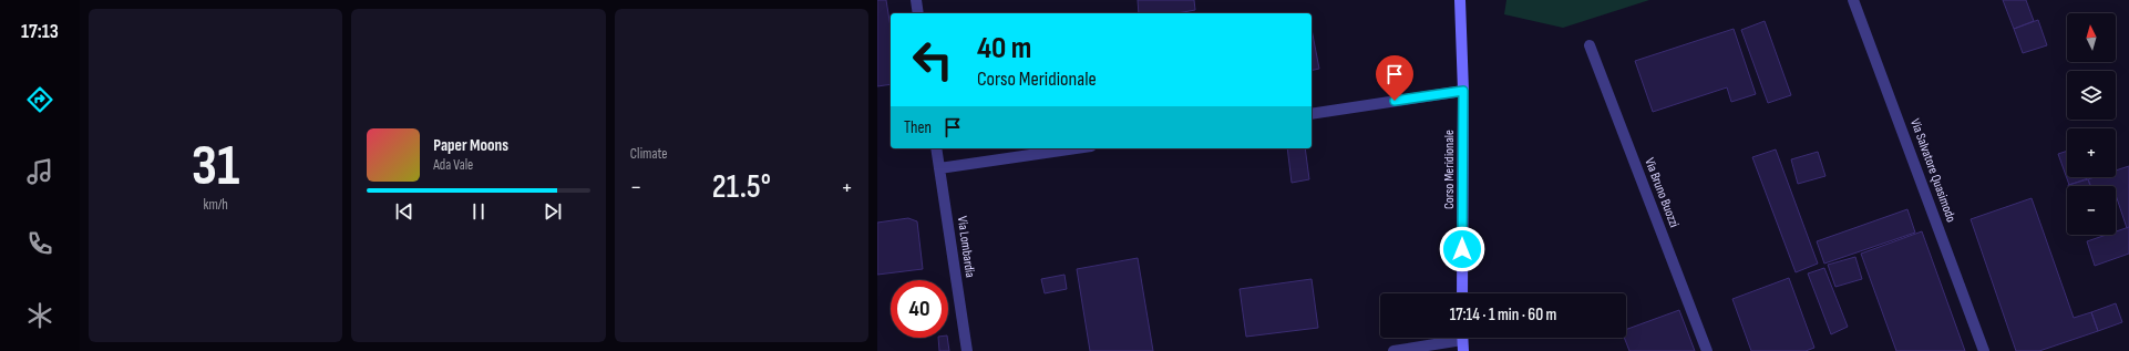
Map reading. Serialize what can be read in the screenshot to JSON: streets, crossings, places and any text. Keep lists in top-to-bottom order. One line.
{"streets":{"street":["Corso Meridionale","Via Salvatore Quasimodo","Via Bruno Buozzi","Via Lombardia"]},"north":"top","page":{"tabs":"17:13","tile":[["31","km/h"],"Climate"],"map_buttons":["+","−"],"turn":["40 m","Corso Meridionale"],"then":"Then","song":["Paper Moons","Ada Vale"],"heat":["−","21.5°","+"],"limit":"40","trip":"17:14 · 1 min · 60 m"}}
